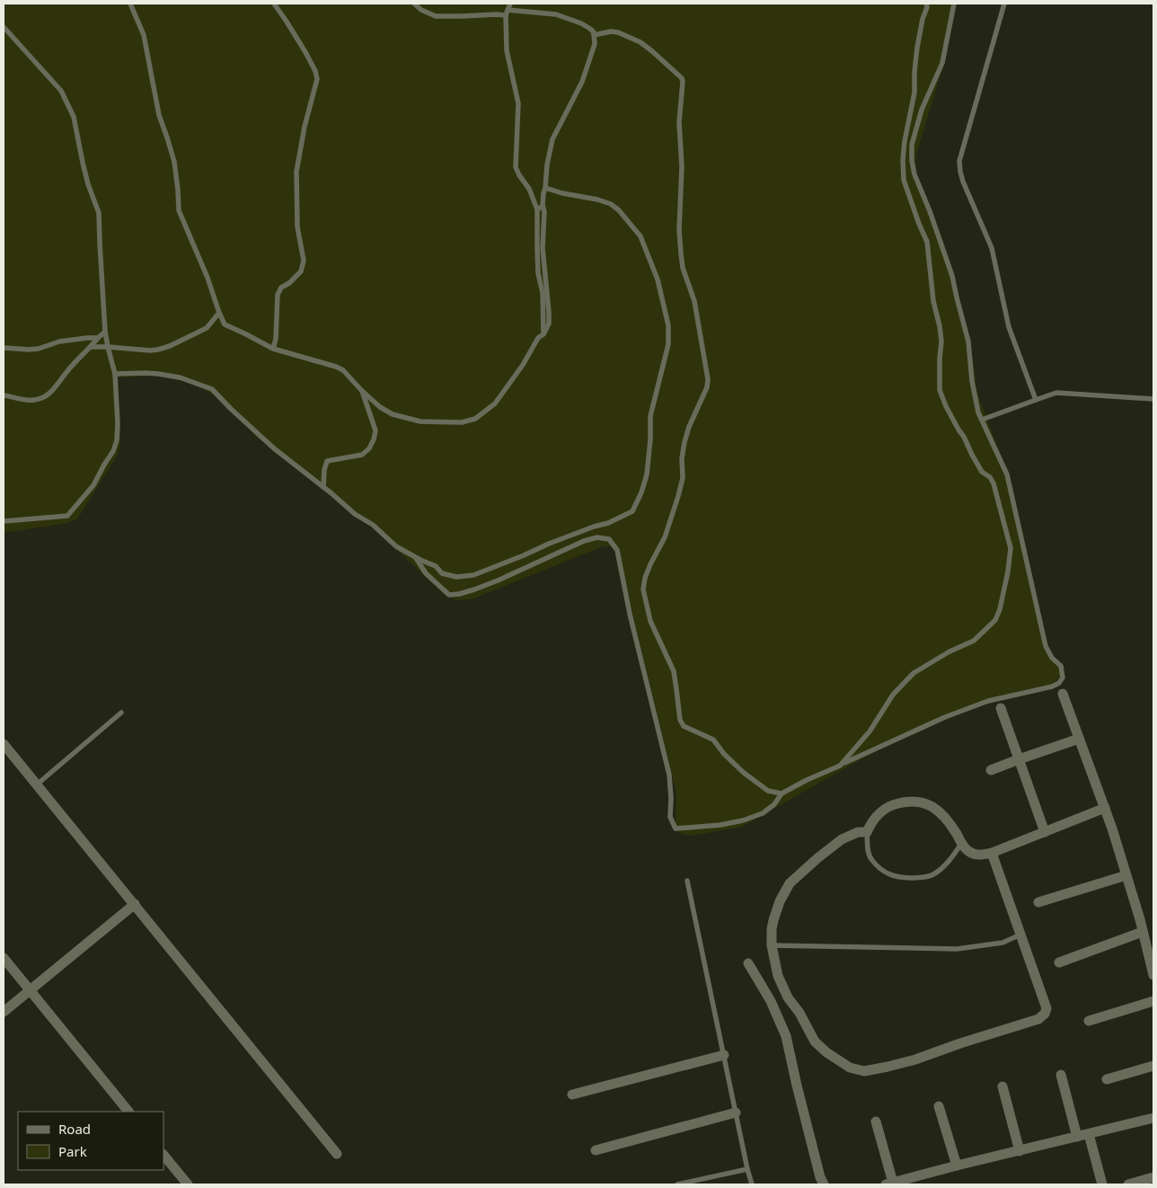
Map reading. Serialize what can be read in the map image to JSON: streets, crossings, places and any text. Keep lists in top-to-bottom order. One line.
{"legend":["Road","Park"]}
